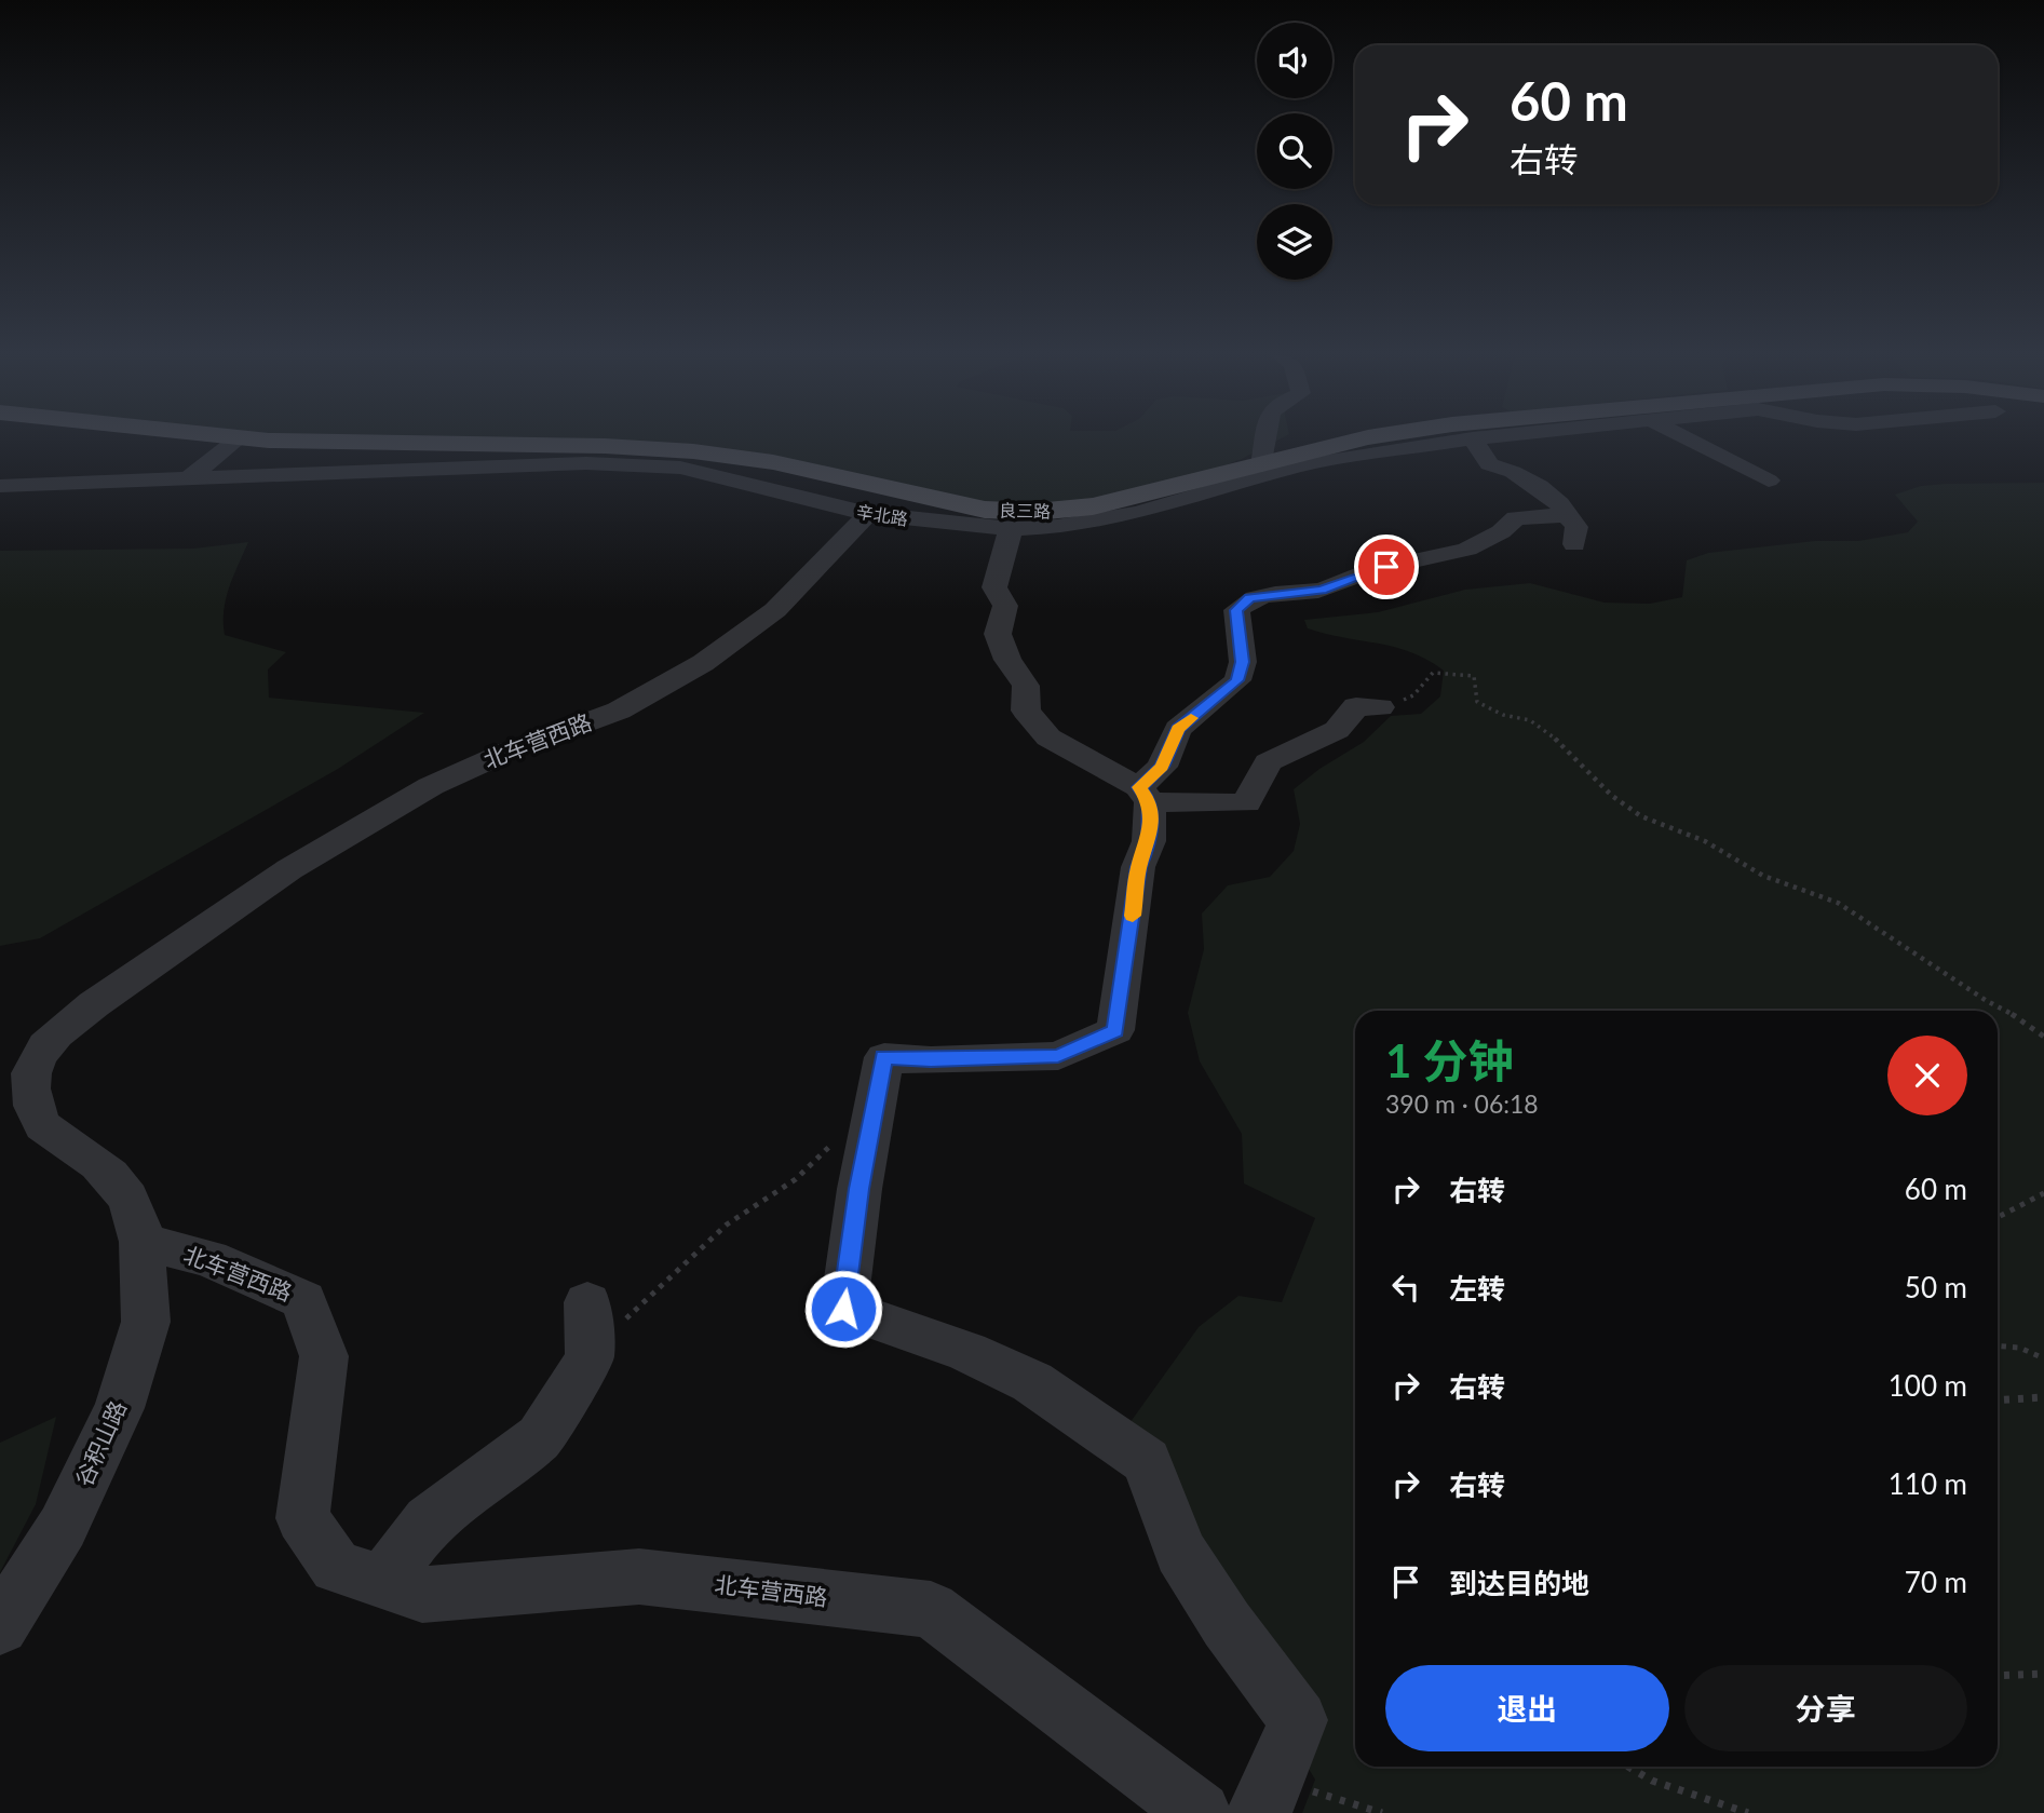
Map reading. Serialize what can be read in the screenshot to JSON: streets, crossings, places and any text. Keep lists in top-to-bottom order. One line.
{"streets":{"main road":["良三路"],"street":["辛北路","北车营西路","谷积山路"]},"crossings":[["辛北路","北车营西路"],["北车营西路","谷积山路"]],"page":{"turn":["60 m","右转"],"heading":["1 分钟","390 m · 06:18"],"list":[{"name":"右转","value":"60 m"},{"name":"左转","value":"50 m"},{"name":"右转","value":"100 m"},{"name":"右转","value":"110 m"},{"name":"到达目的地","value":"70 m"}],"buttons":["退出","分享"]}}
